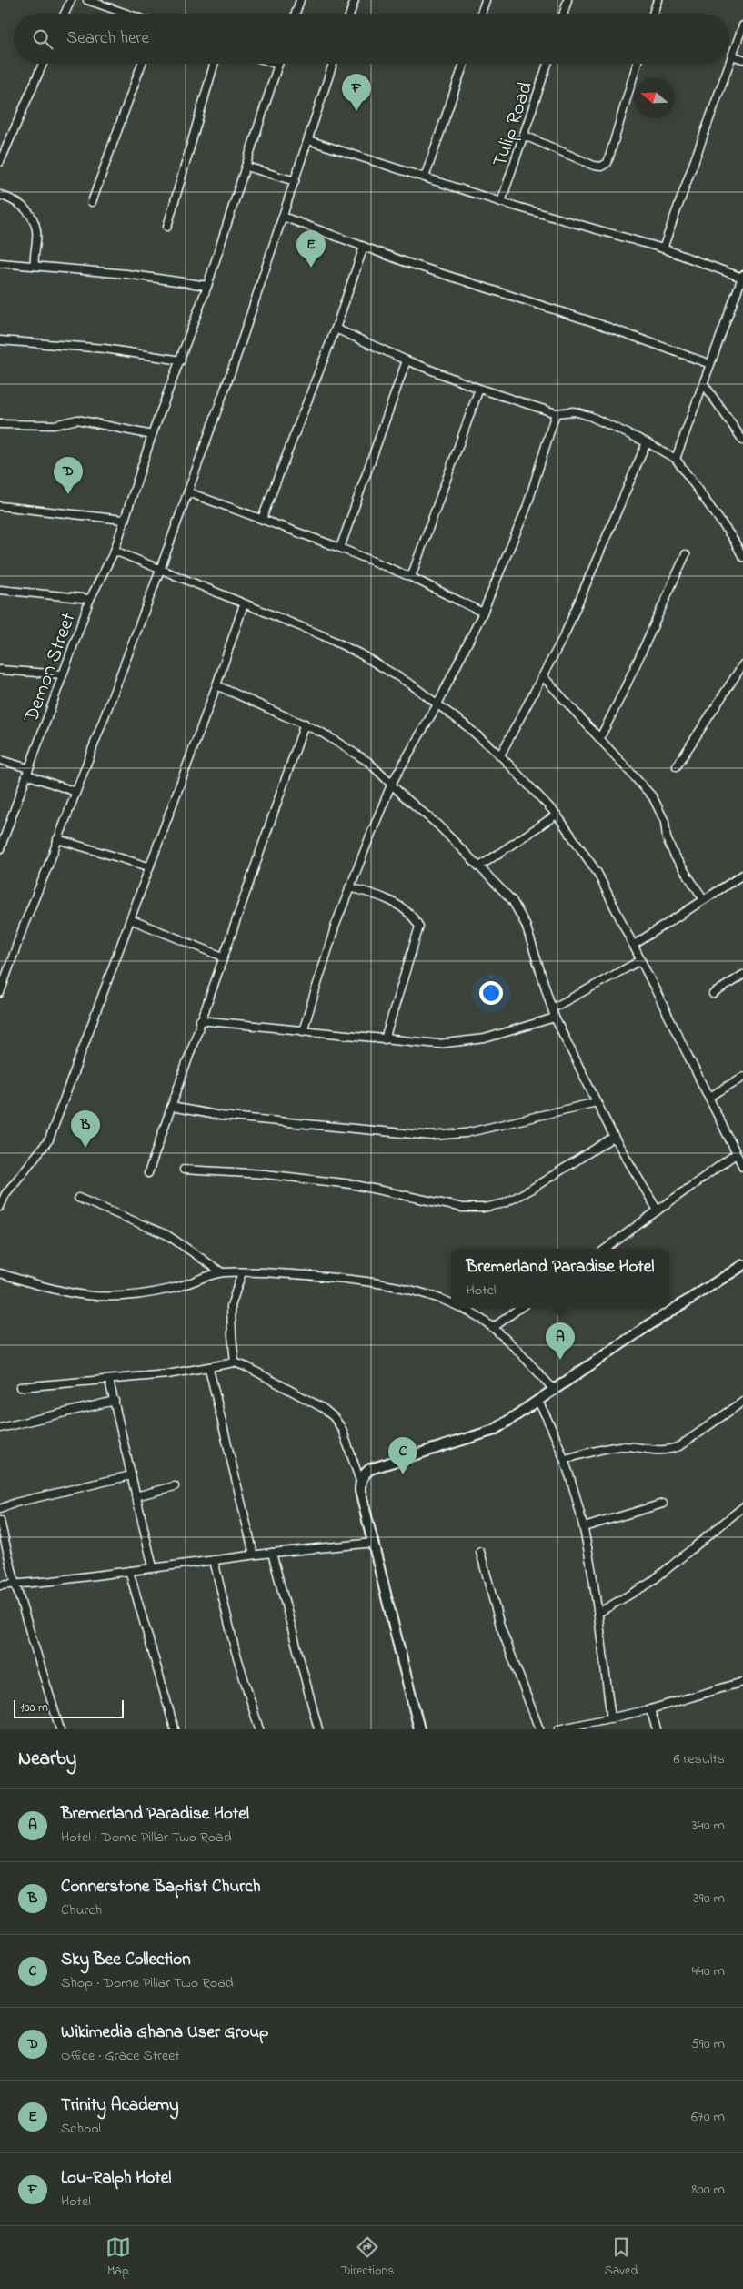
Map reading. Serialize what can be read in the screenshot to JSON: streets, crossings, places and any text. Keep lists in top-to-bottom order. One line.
{"streets":{"street":["Tulip Road","Demon Street"]},"scale_bar":"100 m","north":"left","page":{"search":"Search here","pins":["F","E","D","B","A","C"],"popup":["Bremerland Paradise Hotel","Hotel"],"scale":"100 m","heading":["Nearby","6 results"],"list":[{"mark":"A","name":"Bremerland Paradise Hotel","note":"Hotel · Dome Pillar Two Road","value":"340 m"},{"mark":"B","name":"Connerstone Baptist Church","note":"Church","value":"390 m"},{"mark":"C","name":"Sky Bee Collection","note":"Shop · Dome Pillar Two Road","value":"440 m"},{"mark":"D","name":"Wikimedia Ghana User Group","note":"Office · Grace Street","value":"590 m"},{"mark":"E","name":"Trinity Academy","note":"School","value":"670 m"},{"mark":"F","name":"Lou-Ralph Hotel","note":"Hotel","value":"800 m"}],"nav":["Map","Directions","Saved"]}}
